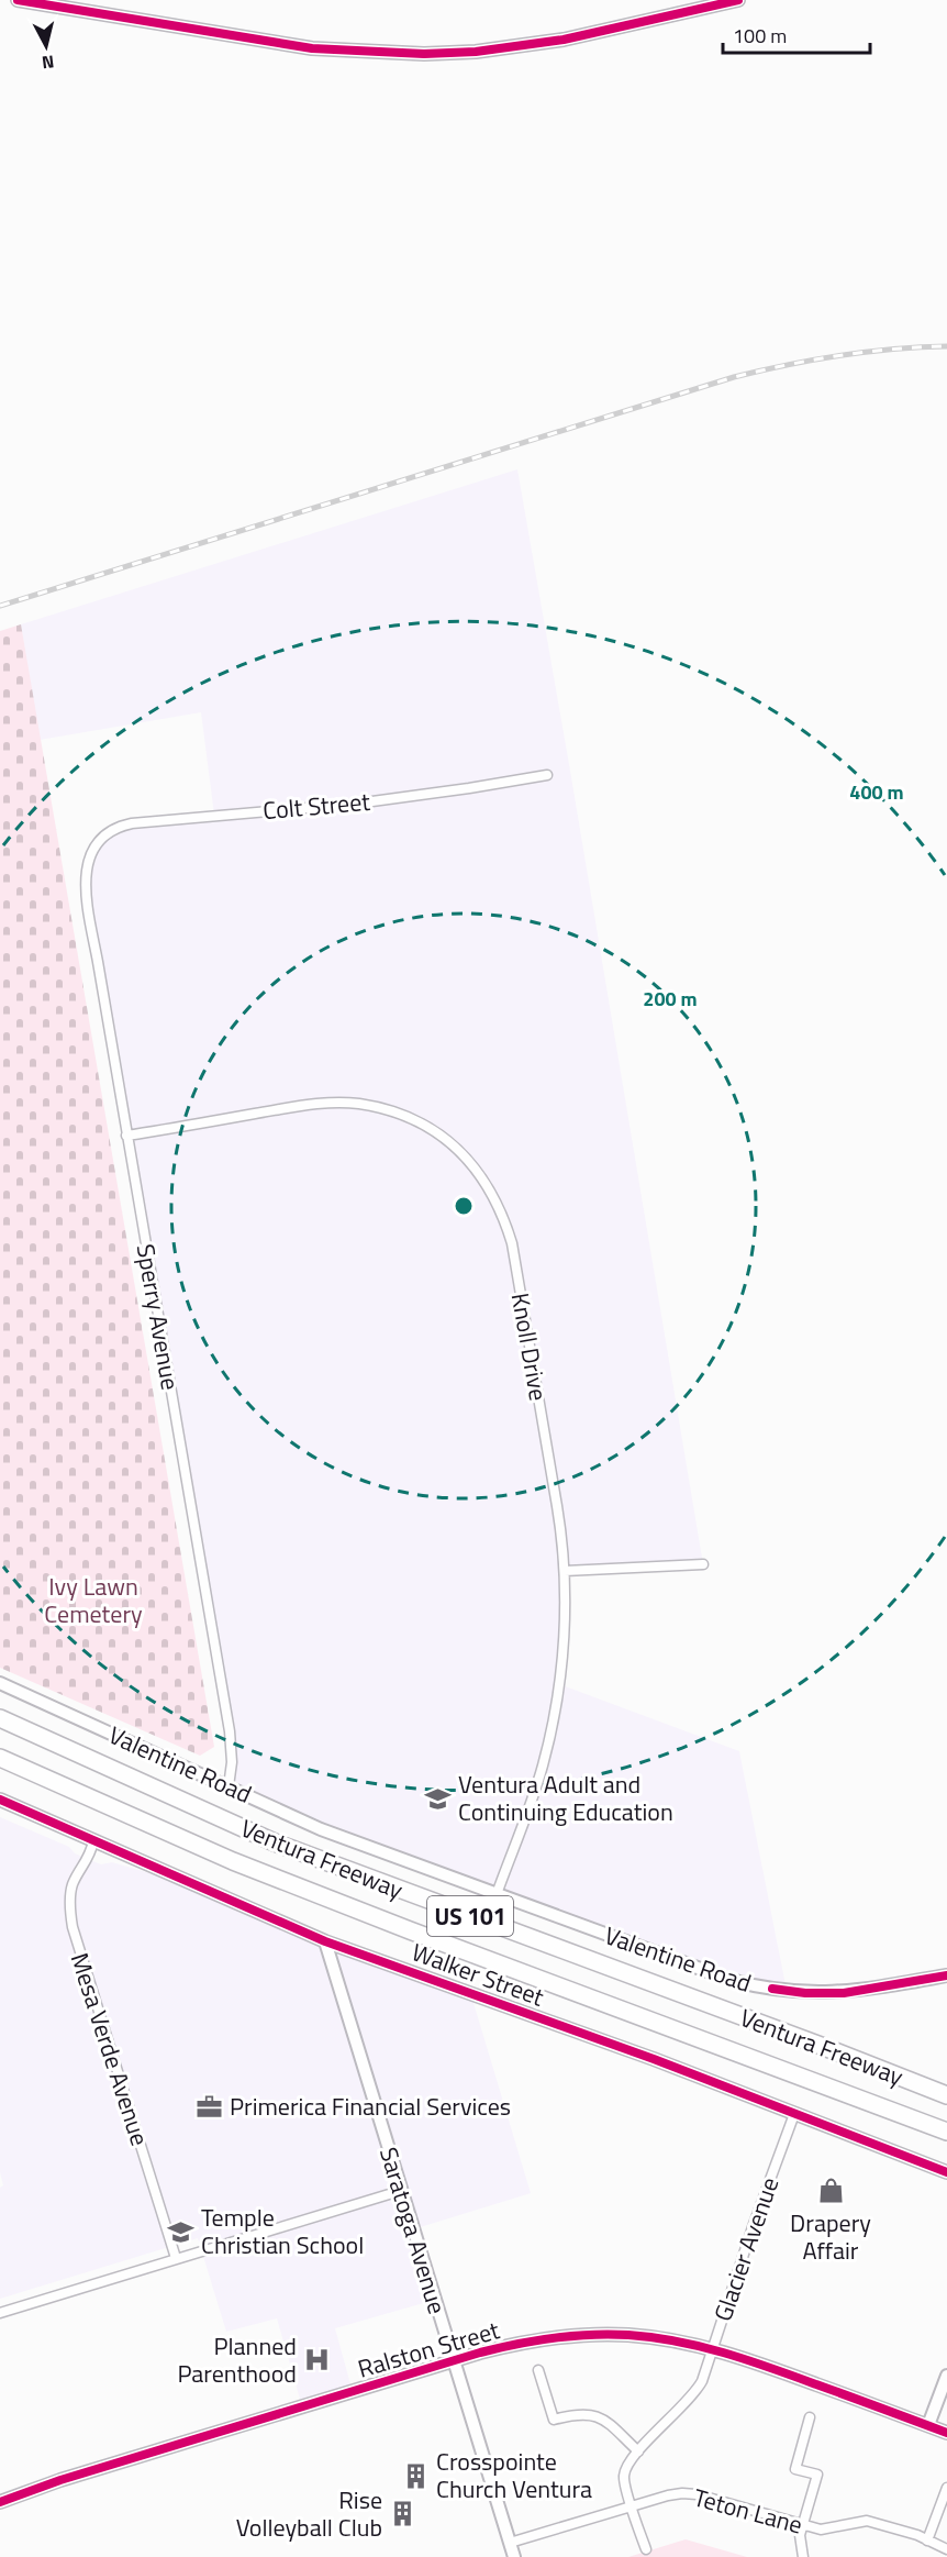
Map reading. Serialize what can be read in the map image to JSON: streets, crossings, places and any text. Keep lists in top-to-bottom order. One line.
{"streets":{"highway":["Ventura Freeway","US 101"],"street":["Colt Street","Sperry Avenue","Knoll Drive","Valentine Road","Walker Street","Mesa Verde Avenue","Saratoga Avenue","Glacier Avenue","Ralston Street","Teton Lane"]},"crossings":[["Colt Street","Sperry Avenue"],["Sperry Avenue","Knoll Drive"],["Sperry Avenue","Valentine Road"],["Knoll Drive","Valentine Road"],["Walker Street","Mesa Verde Avenue"],["Walker Street","Saratoga Avenue"],["Walker Street","Glacier Avenue"],["Saratoga Avenue","Ralston Street"],["Saratoga Avenue","Teton Lane"],["Glacier Avenue","Ralston Street"],["Glacier Avenue","Teton Lane"]],"parks":["Ivy Lawn Cemetery"],"places":{"school or university":["Ventura Adult and Continuing Education","Temple Christian School"],"office":["Primerica Financial Services"],"shop":["Drapery Affair"],"hospital":["Planned Parenthood"],"building":["Crosspointe Church Ventura","Rise Volleyball Club"]},"scale_bar":"100 m","north":"bottom","rings":["400 m","200 m"]}
